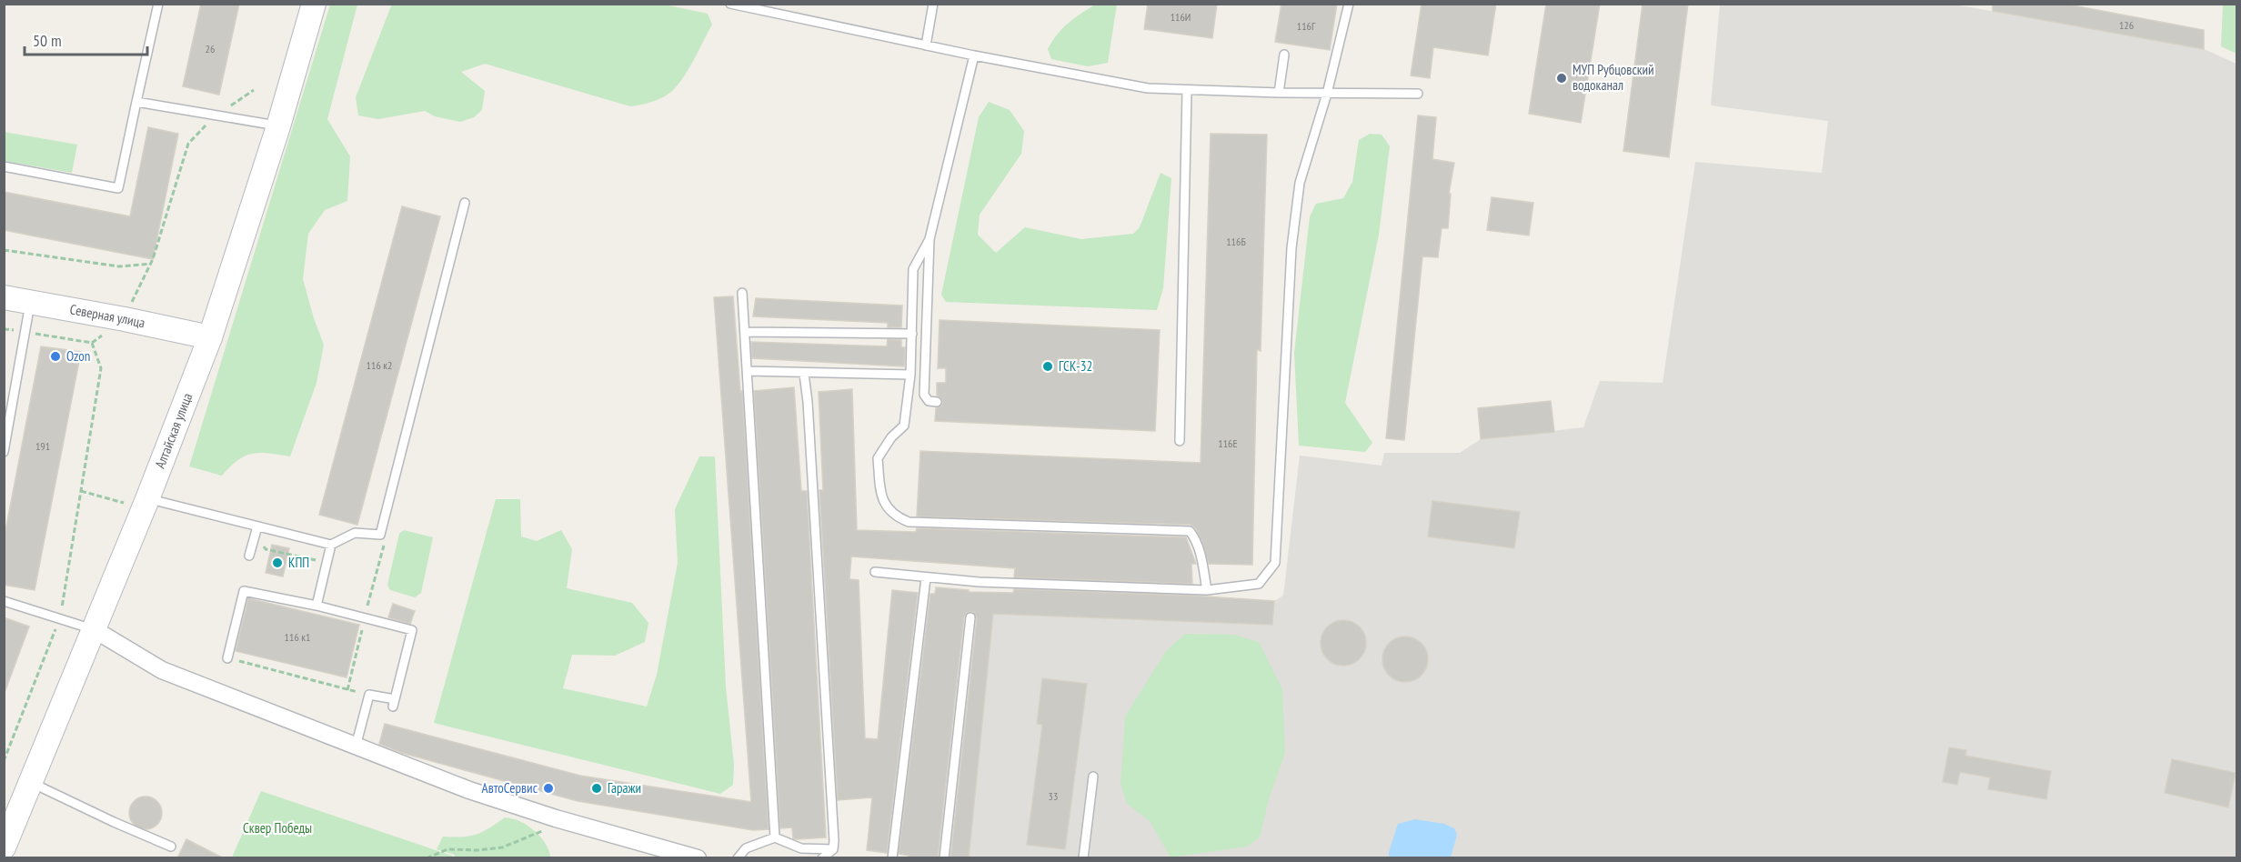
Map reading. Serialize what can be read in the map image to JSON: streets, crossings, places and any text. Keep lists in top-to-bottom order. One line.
{"streets":{"main road":["Северная улица","Алтайская улица"]},"crossings":[["Северная улица","Алтайская улица"]],"parks":["Сквер Победы"],"places":["МУП Рубцовский водоканал","Ozon","ГСК-32","КПП","АвтоСервис","Гаражи"],"house_numbers":["116И","126","116Г","26","116Б","116 к2","116Е","191","116 к1","33"],"scale_bar":"50 m"}
